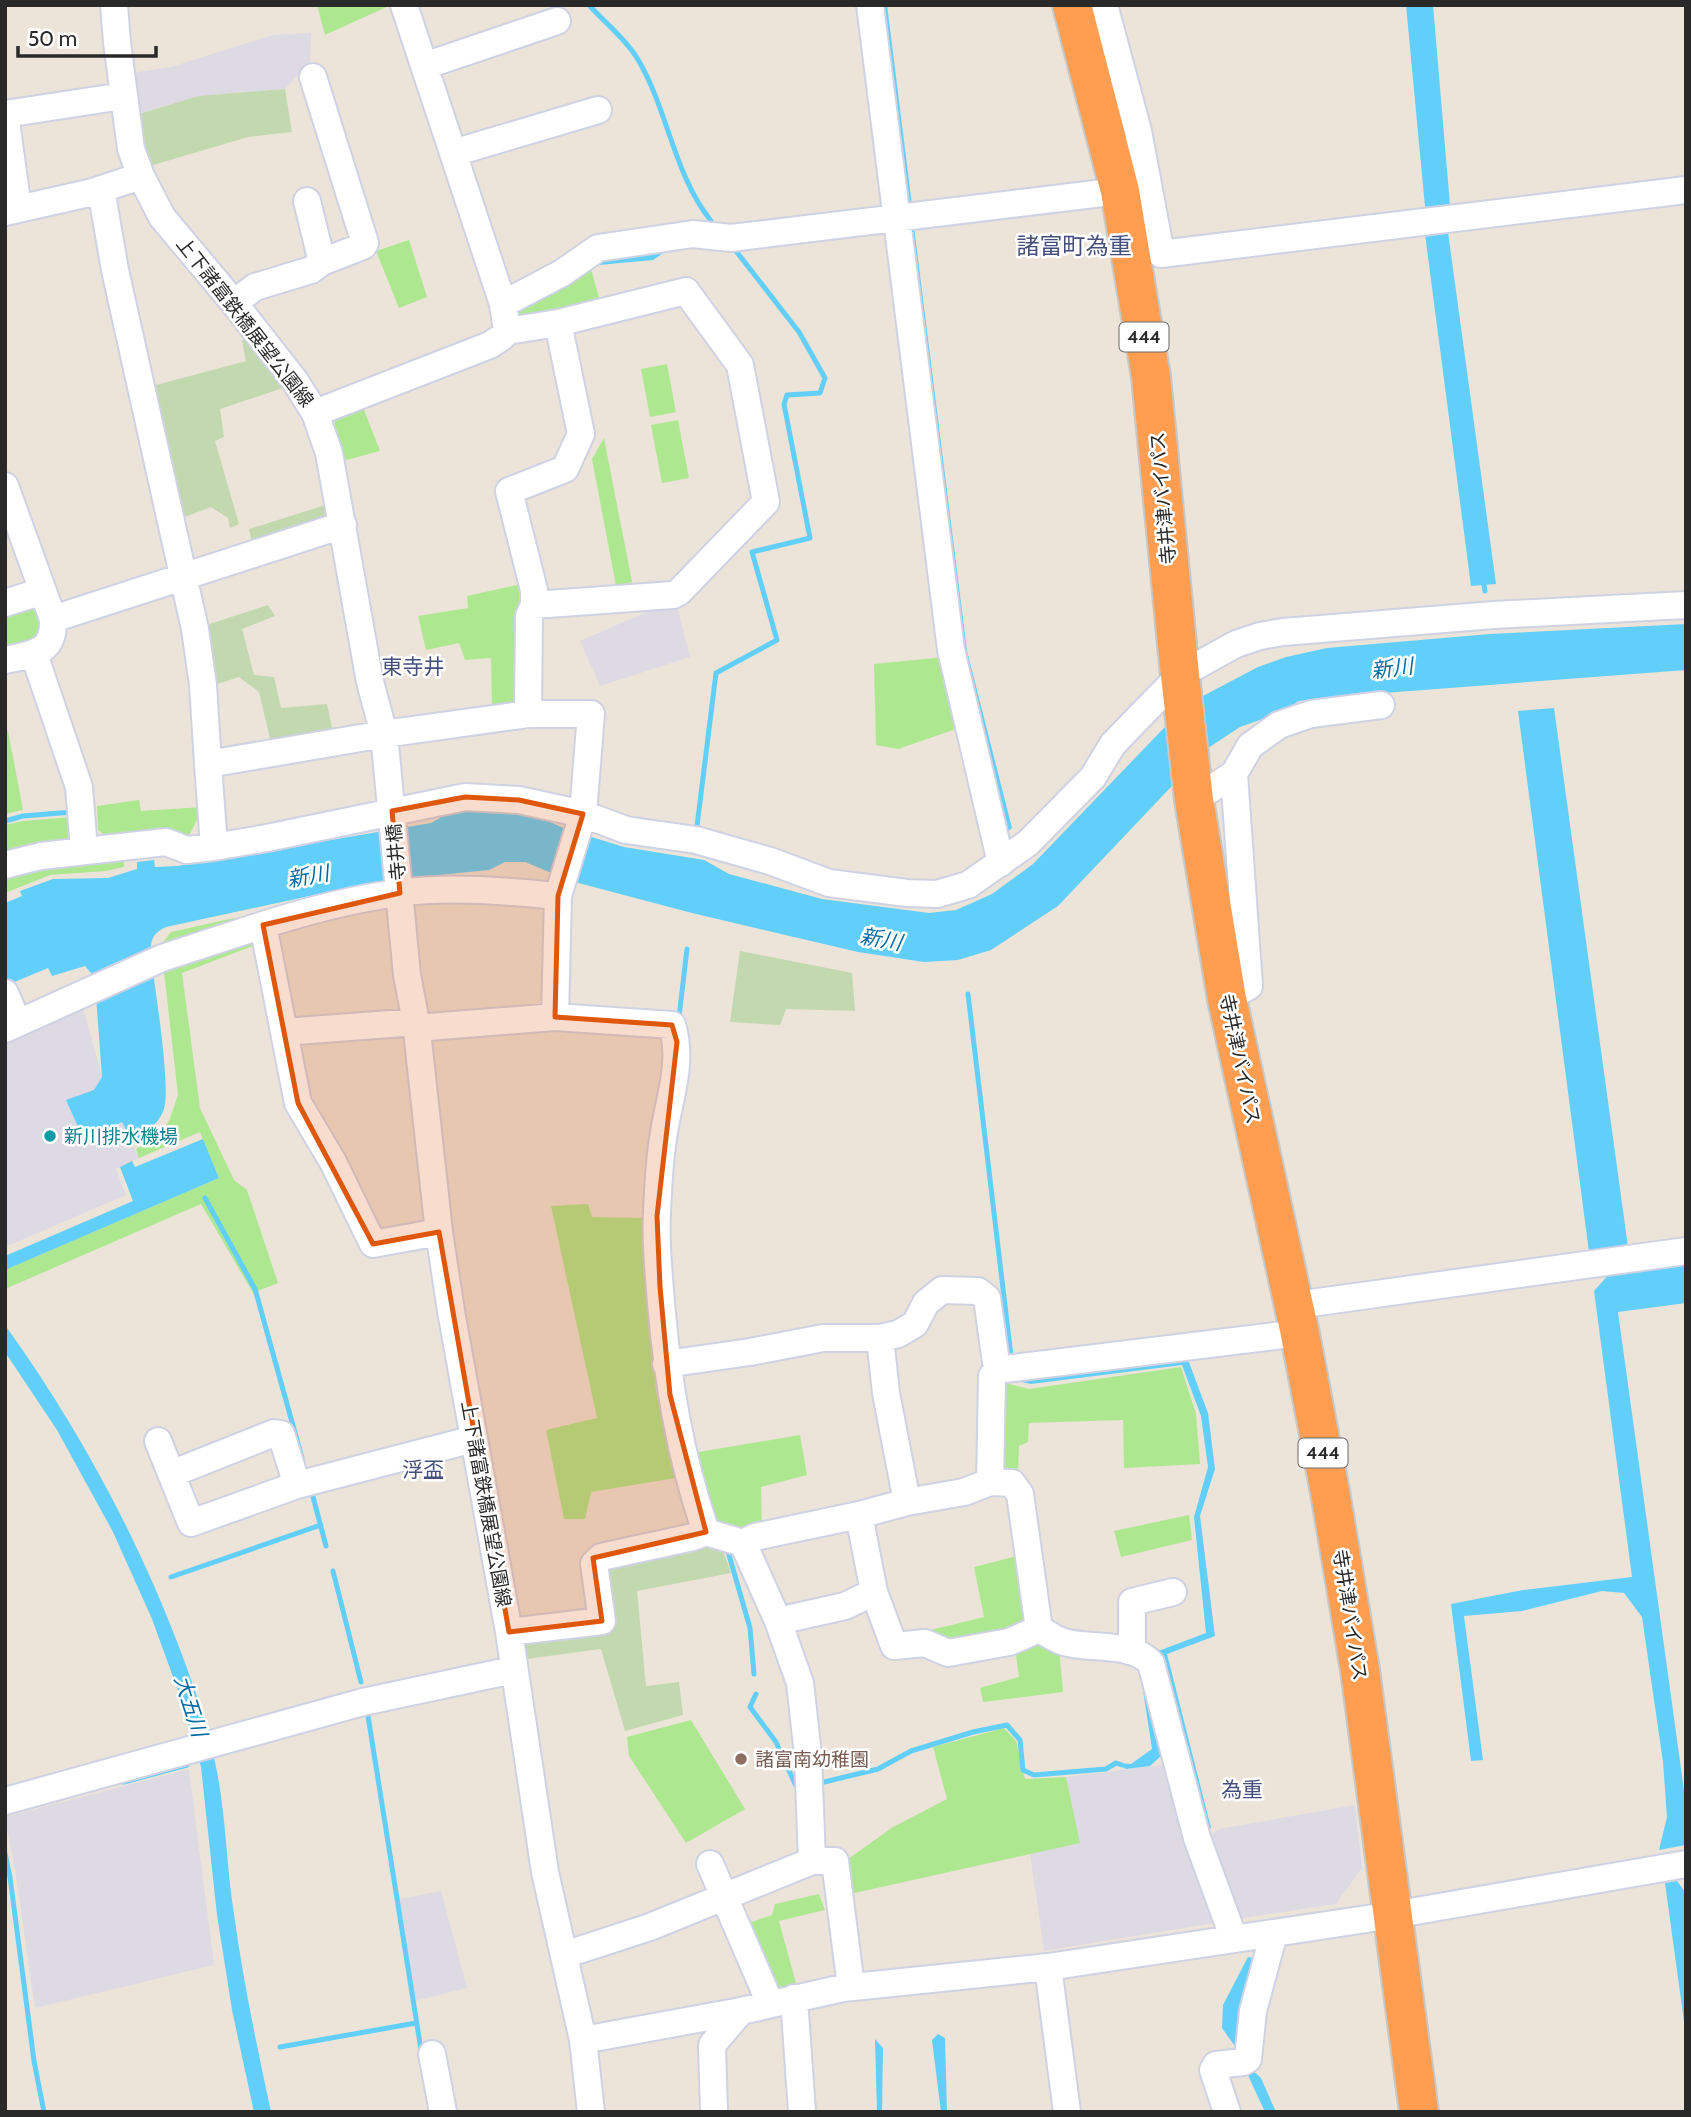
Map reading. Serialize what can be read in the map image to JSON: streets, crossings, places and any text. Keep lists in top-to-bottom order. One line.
{"streets":{"highway":["444","寺井津バイパス"],"street":["上下諸富鉄橋展望公園線","寺井橋"]},"crossings":[["上下諸富鉄橋展望公園線","寺井橋"]],"districts":["諸富町為重","東寺井","浮盃","為重"],"water":["新川","大五川"],"places":["新川排水機場","諸富南幼稚園"],"scale_bar":"50 m"}
